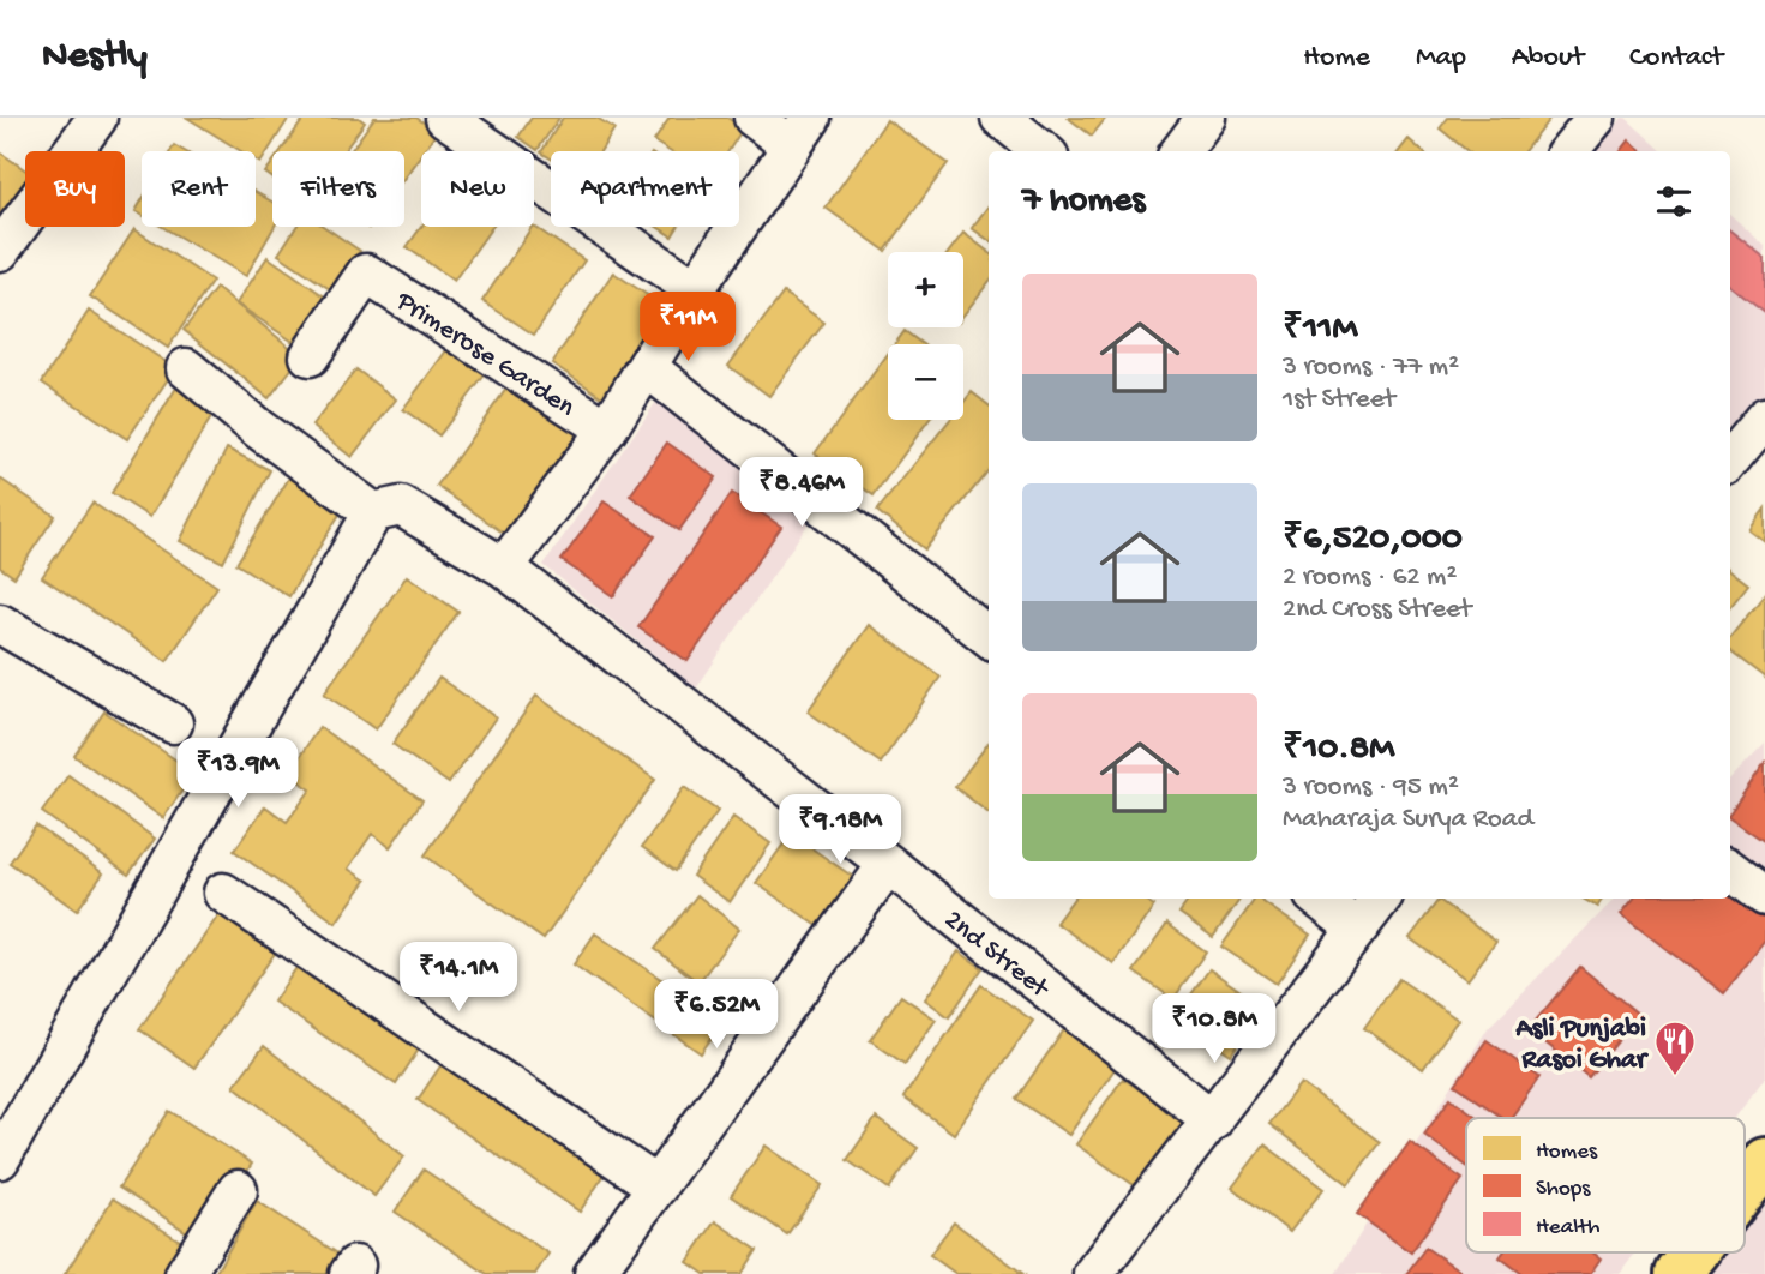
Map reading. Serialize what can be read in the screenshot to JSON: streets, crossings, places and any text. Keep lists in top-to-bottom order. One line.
{"streets":{"street":["Primerose Garden","2nd Street"]},"places":{"restaurant":["Asli Punjabi Rasoi Ghar"]},"legend":["Homes","Shops","Health"],"page":{"header":"Nestly","nav":["Home","Map","About","Contact"],"chip":["Buy","Rent","Filters","New","Apartment"],"heading":"7 homes","map_buttons":["+","−"],"list":[{"name":"₹11M","note":"3 rooms · 77 m² · 1st Street"},{"name":"₹6,520,000","note":"2 rooms · 62 m² · 2nd Cross Street"},{"name":"₹10.8M","note":"3 rooms · 95 m² · Maharaja Surya Road"}],"price":["₹11M","₹8.46M","₹13.9M","₹9.18M","₹14.1M","₹6.52M","₹10.8M"]}}
